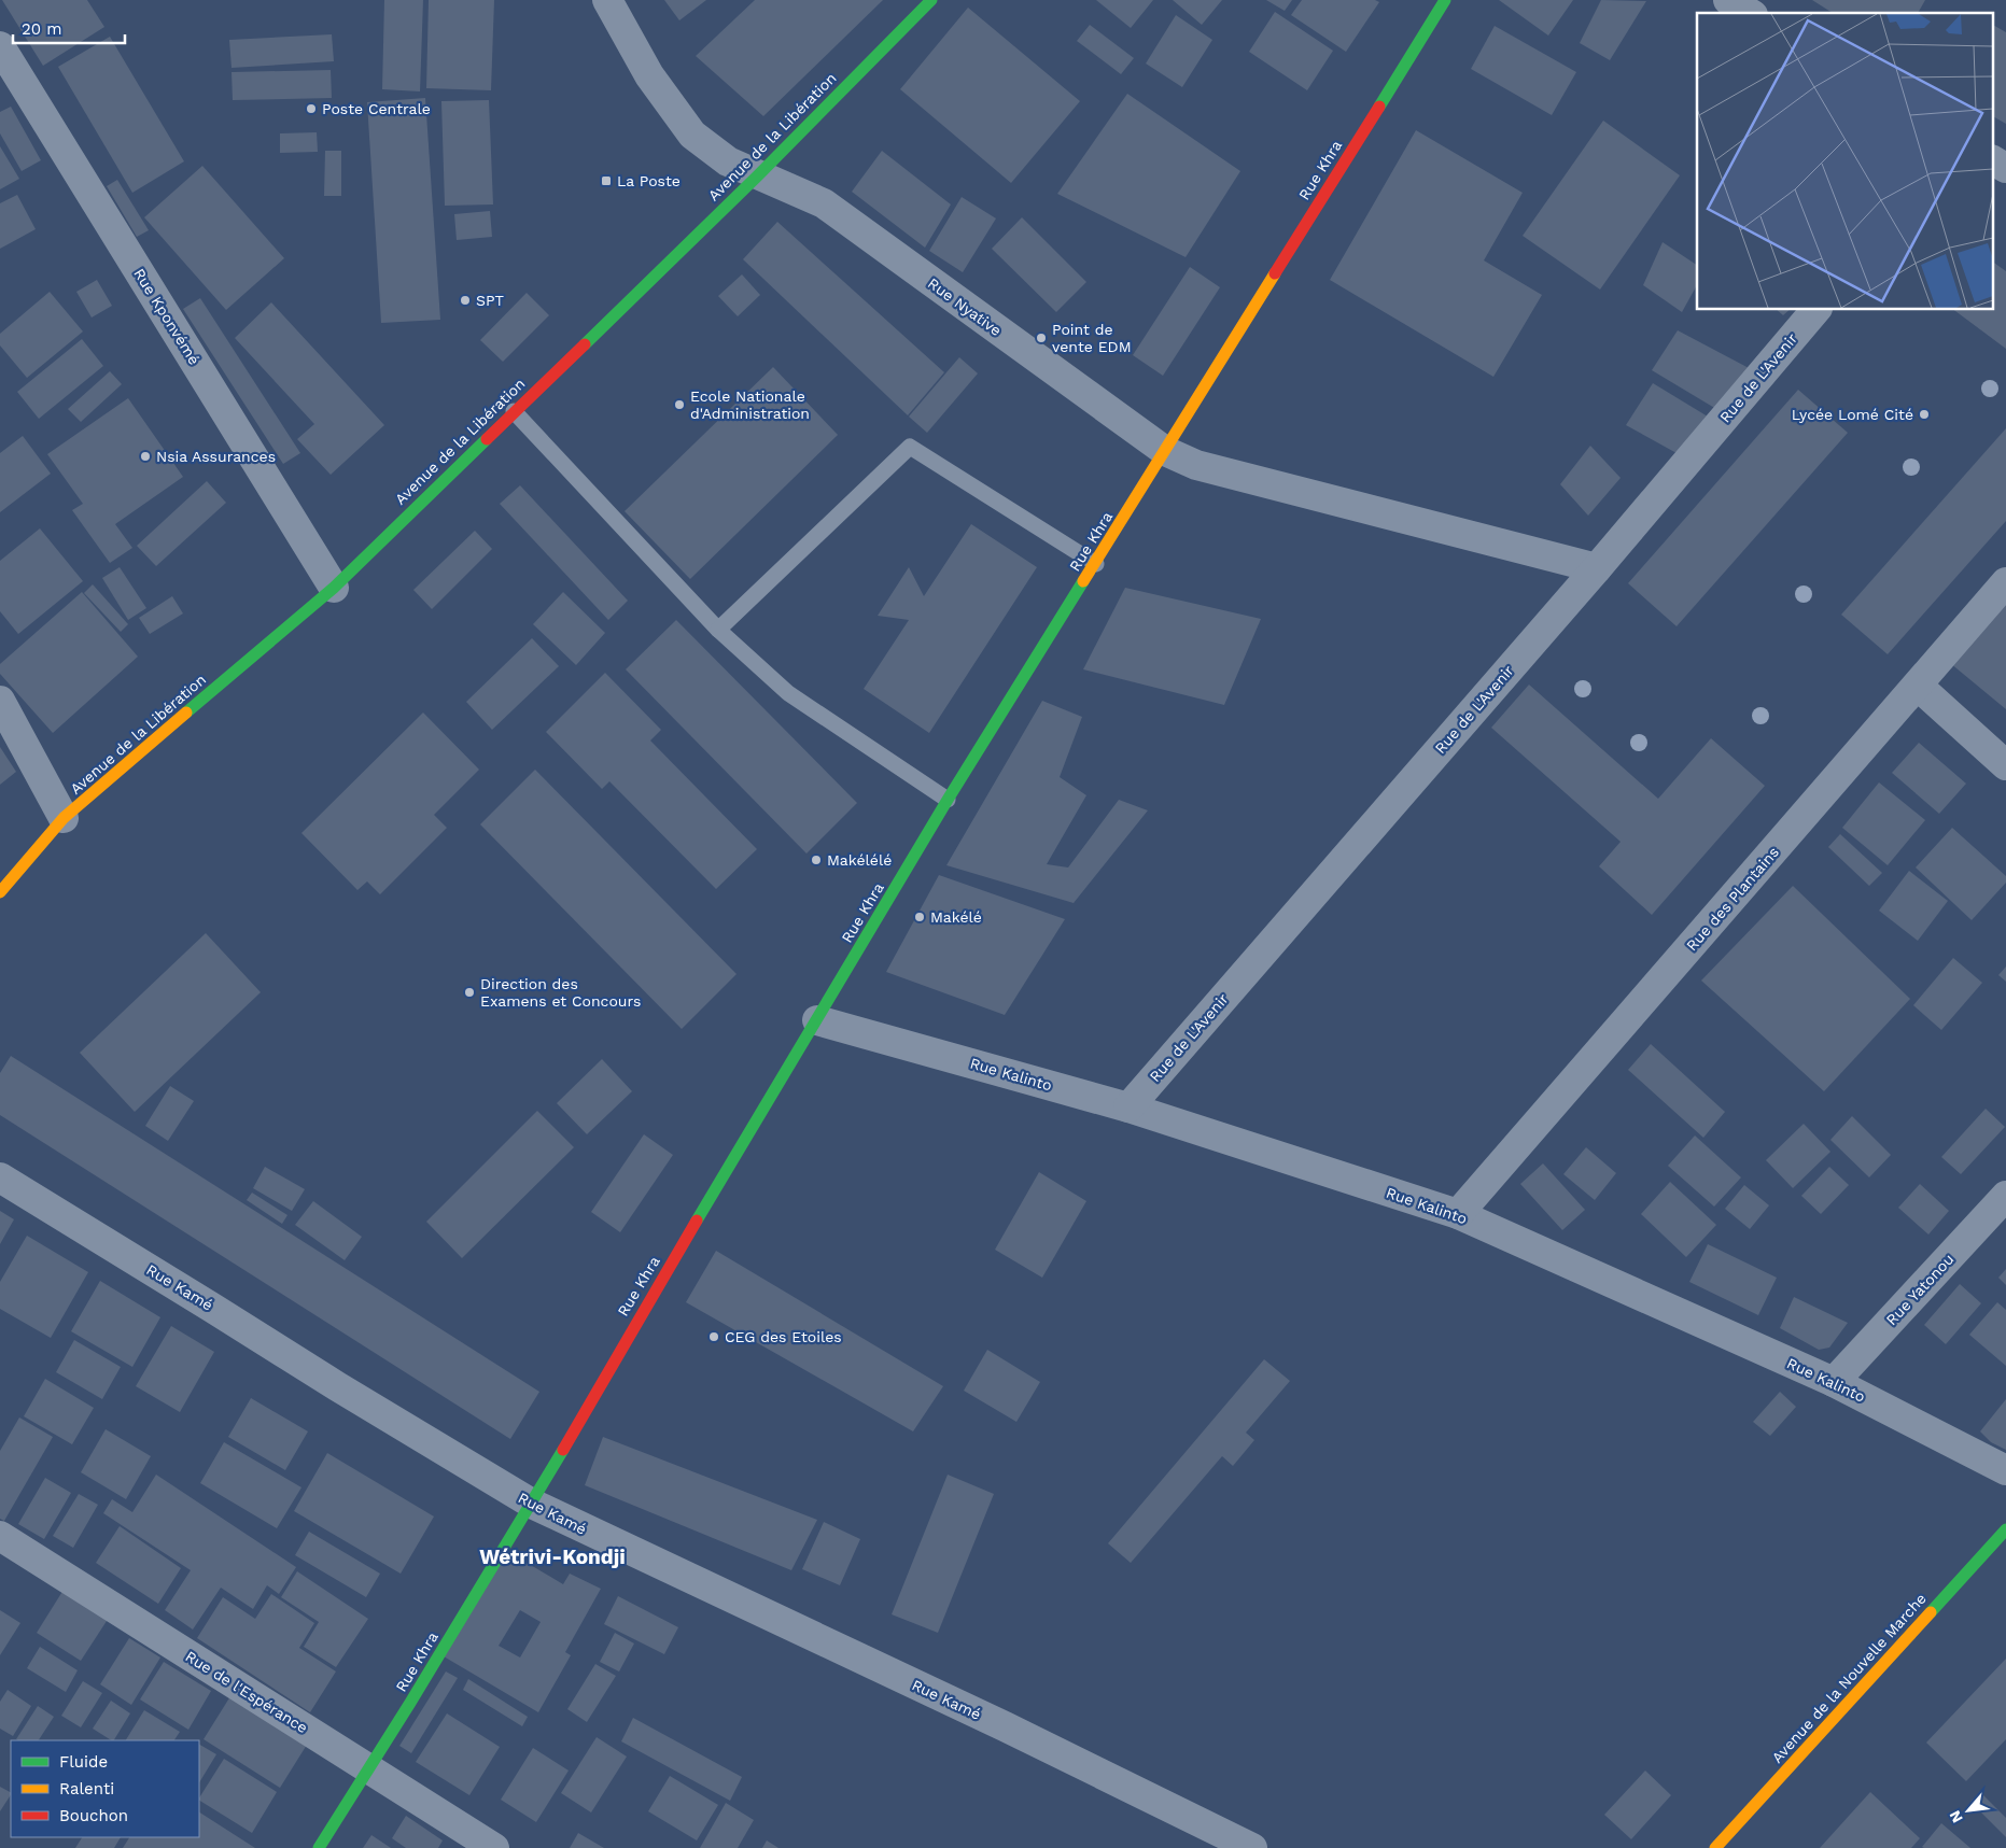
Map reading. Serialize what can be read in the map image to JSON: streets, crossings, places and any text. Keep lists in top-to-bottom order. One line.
{"streets":{"street":["Avenue de la Libération","Rue Khra","Rue Nyative","Rue Kponvémé","Rue de L'Avenir","Rue des Plantains","Rue Kalinto","Rue Kamé","Rue Yatonou","Avenue de la Nouvelle Marche","Rue de l'Espérance"]},"crossings":[["Avenue de la Libération","Rue Nyative"],["Avenue de la Libération","Rue Kponvémé"],["Rue Khra","Rue Nyative"],["Rue Khra","Rue Kalinto"],["Rue Khra","Rue Kamé"],["Rue Khra","Rue de l'Espérance"],["Rue Nyative","Rue de L'Avenir"],["Rue de L'Avenir","Rue Kalinto"],["Rue des Plantains","Rue Kalinto"],["Rue Kalinto","Rue Yatonou"]],"districts":["Wétrivi-Kondji"],"places":{"other":["Poste Centrale","SPT","Point de vente EDM","Ecole Nationale d'Administration","Lycée Lomé Cité","Nsia Assurances","Makélélé","Makélé","Direction des Examens et Concours","CEG des Etoiles"],"transit":["La Poste"]},"legend":["Fluide","Ralenti","Bouchon"],"scale_bar":"20 m","north":"bottom left"}
